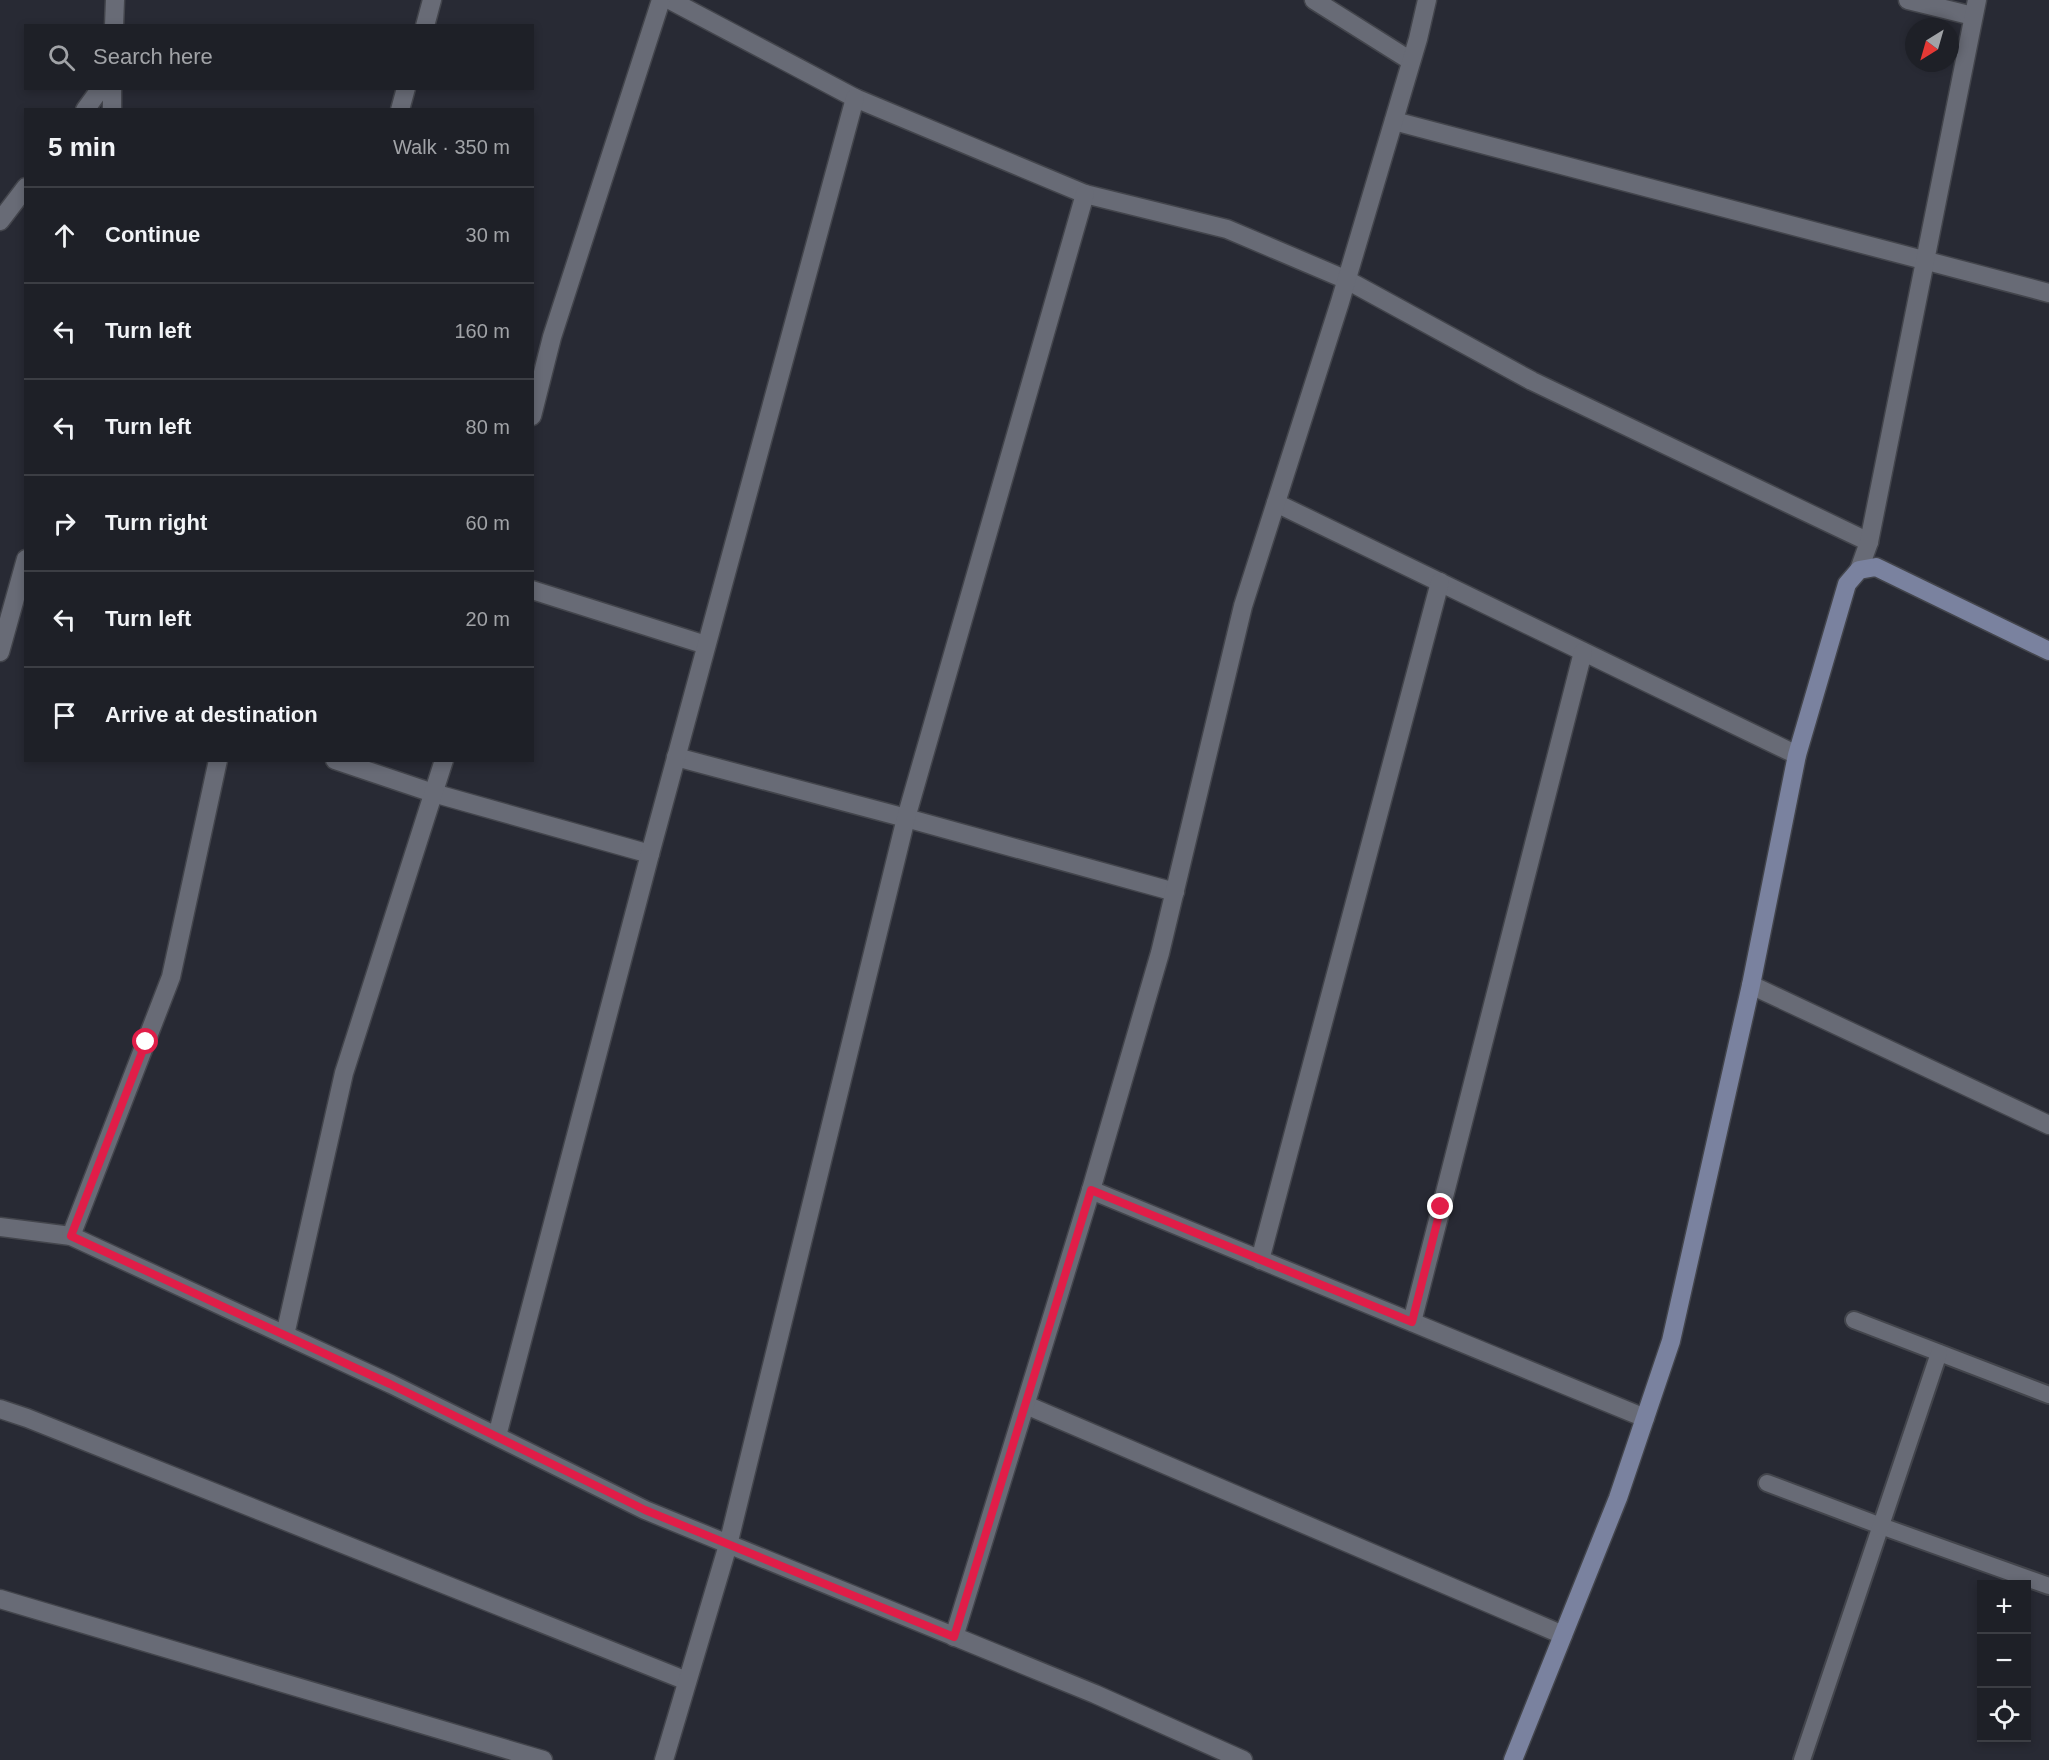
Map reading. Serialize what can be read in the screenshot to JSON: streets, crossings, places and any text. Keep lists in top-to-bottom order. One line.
{"north":"bottom left","page":{"search":"Search here","heading":["5 min","Walk · 350 m"],"list":[["Continue","30 m"],["Turn left","160 m"],["Turn left","80 m"],["Turn right","60 m"],["Turn left","20 m"],"Arrive at destination"],"map_buttons":["+","−"]}}
